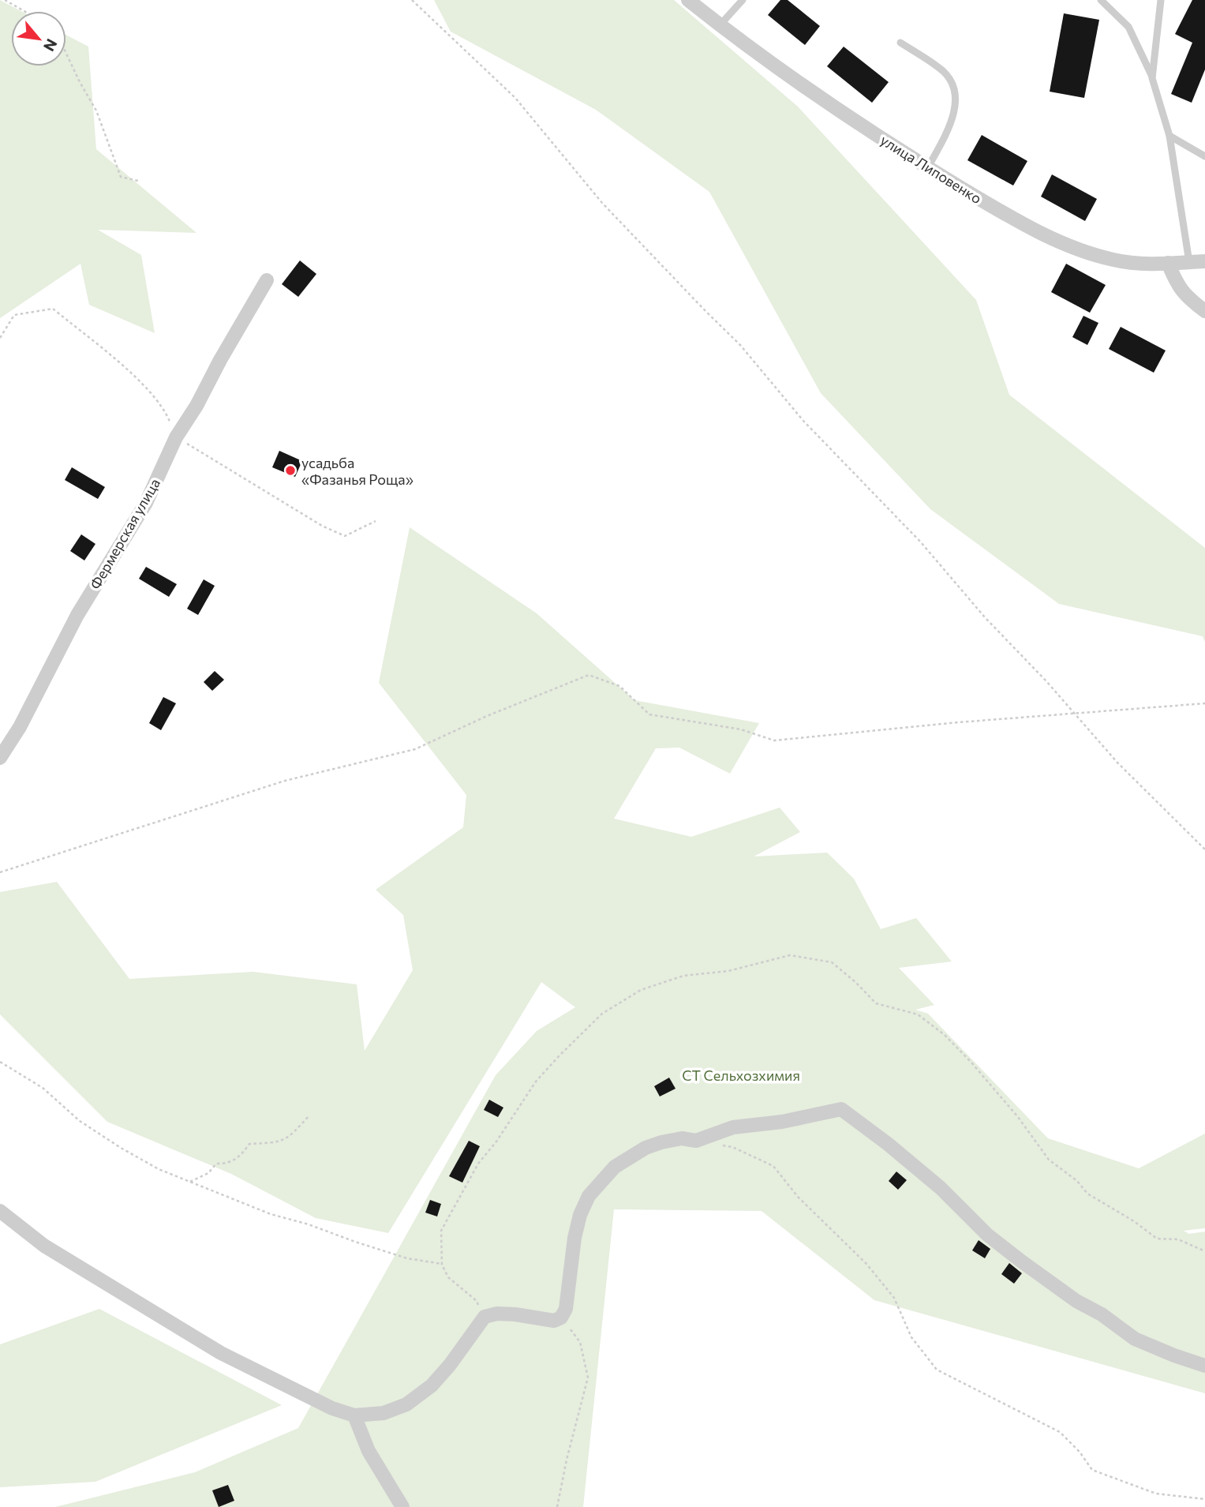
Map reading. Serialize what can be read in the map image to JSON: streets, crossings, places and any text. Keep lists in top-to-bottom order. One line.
{"streets":{"street":["улица Липовенко","Фермерская улица"]},"parks":["СТ Сельхозхимия"],"places":["усадьба «Фазанья Роща»"],"north":"bottom right"}
